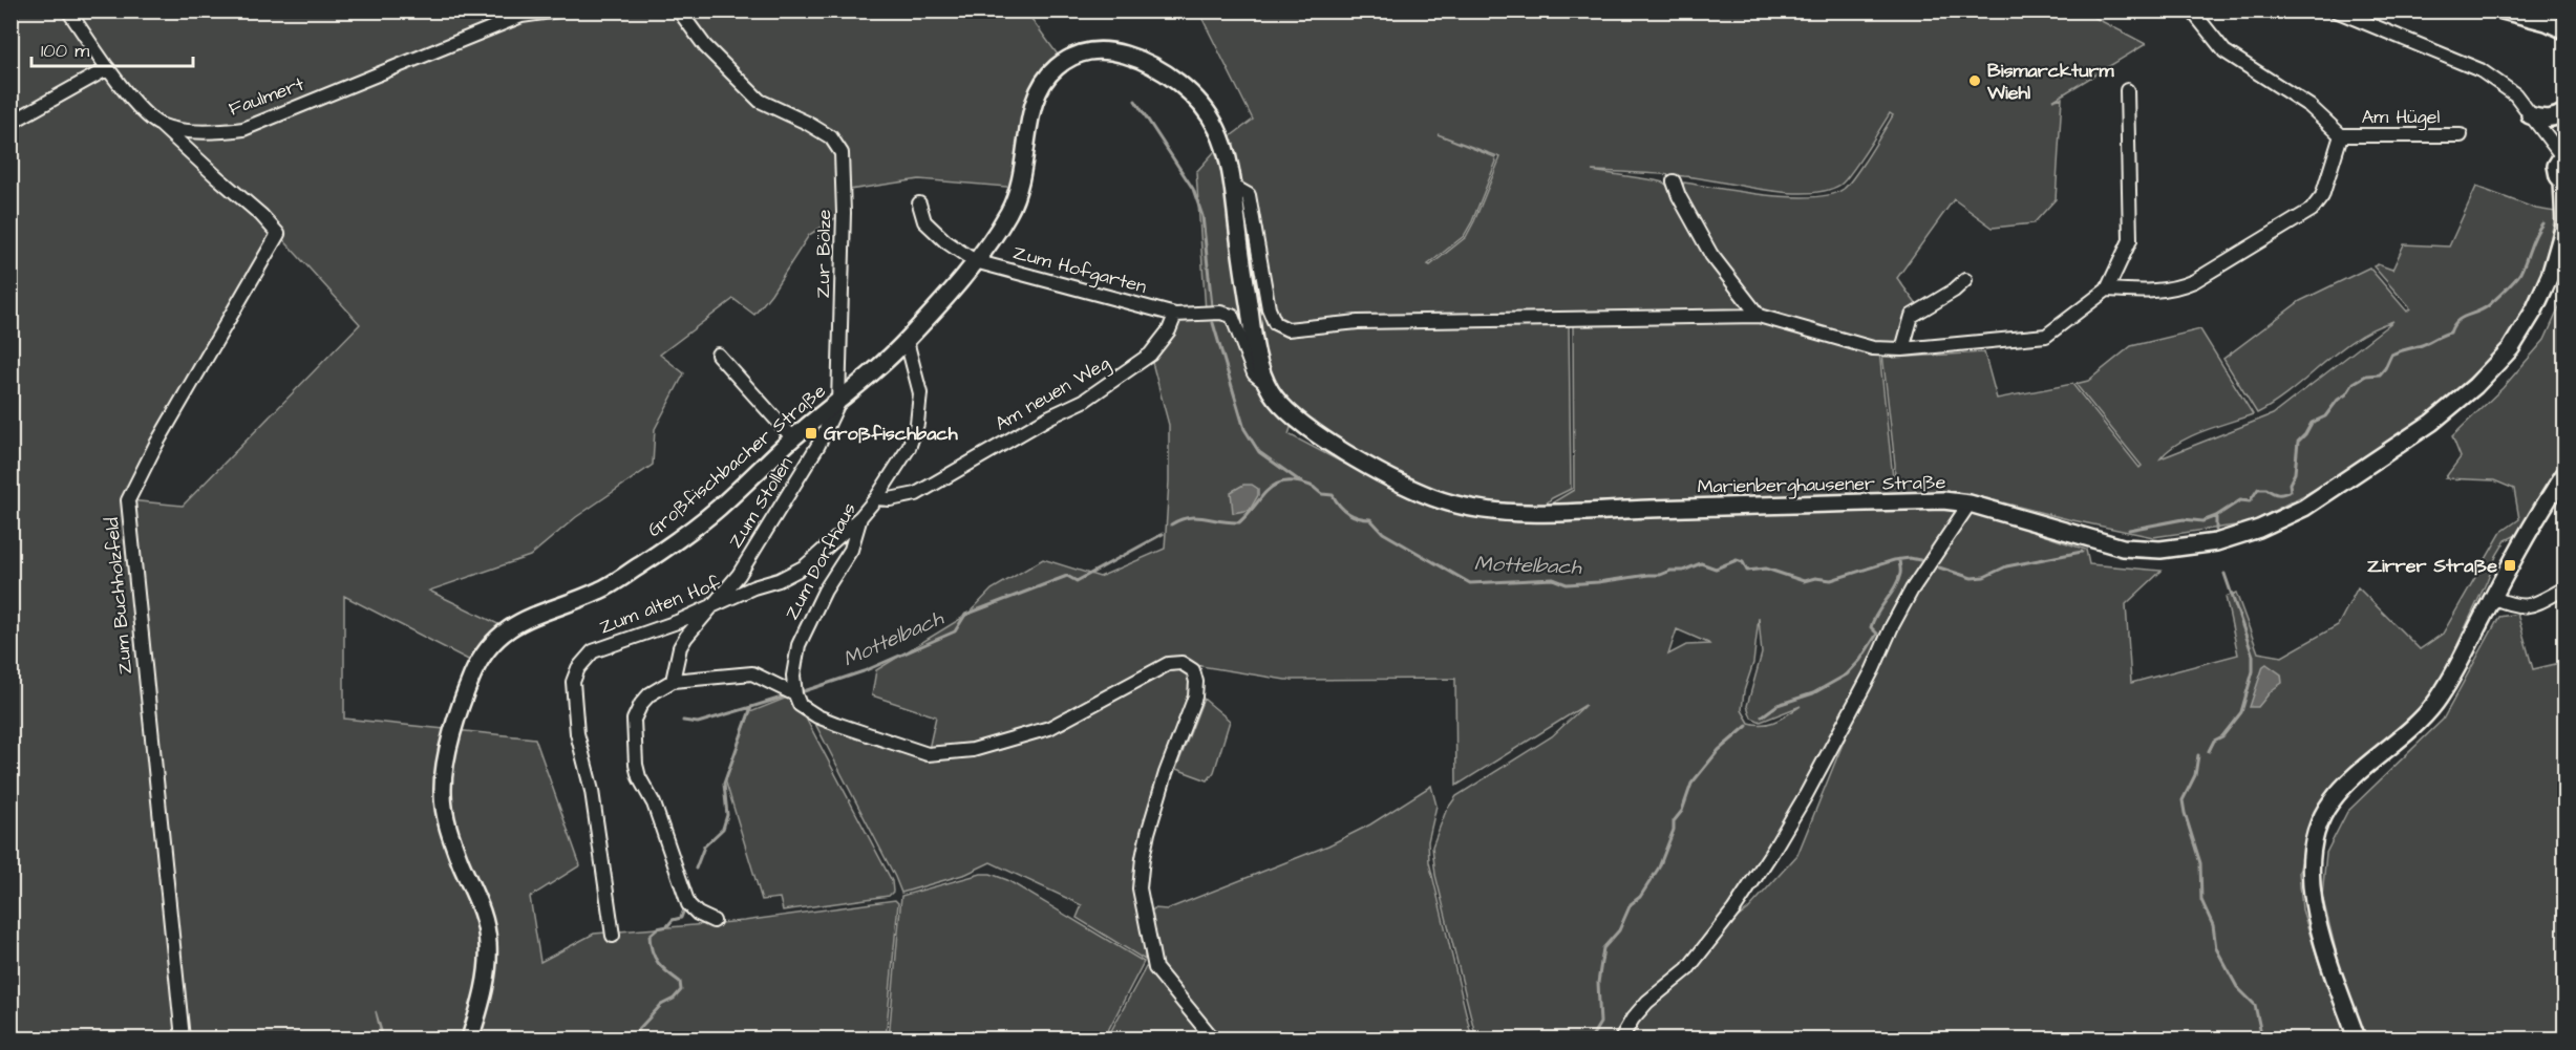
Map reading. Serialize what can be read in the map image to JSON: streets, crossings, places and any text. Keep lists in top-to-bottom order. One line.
{"streets":{"main road":["Großfischbacher Straße","Marienberghausener Straße"],"street":["Faulmert","Am Hügel","Zur Bölze","Zum Hofgarten","Am neuen Weg","Zum Stollen","Zum Dorfhaus","Zum Buchholzfeld","Zum alten Hof"]},"crossings":[["Faulmert","Zum Buchholzfeld"],["Zur Bölze","Großfischbacher Straße"],["Zur Bölze","Zum Stollen"],["Zum Hofgarten","Am neuen Weg"],["Zum Hofgarten","Großfischbacher Straße"],["Am neuen Weg","Zum Dorfhaus"],["Großfischbacher Straße","Marienberghausener Straße"],["Großfischbacher Straße","Zum Stollen"],["Großfischbacher Straße","Zum Dorfhaus"],["Zum Stollen","Zum alten Hof"],["Zum Dorfhaus","Zum alten Hof"]],"water":["Mottelbach"],"places":{"other":["Bismarckturm Wiehl"],"transit":["Großfischbach","Zirrer Straße"]},"scale_bar":"100 m"}
